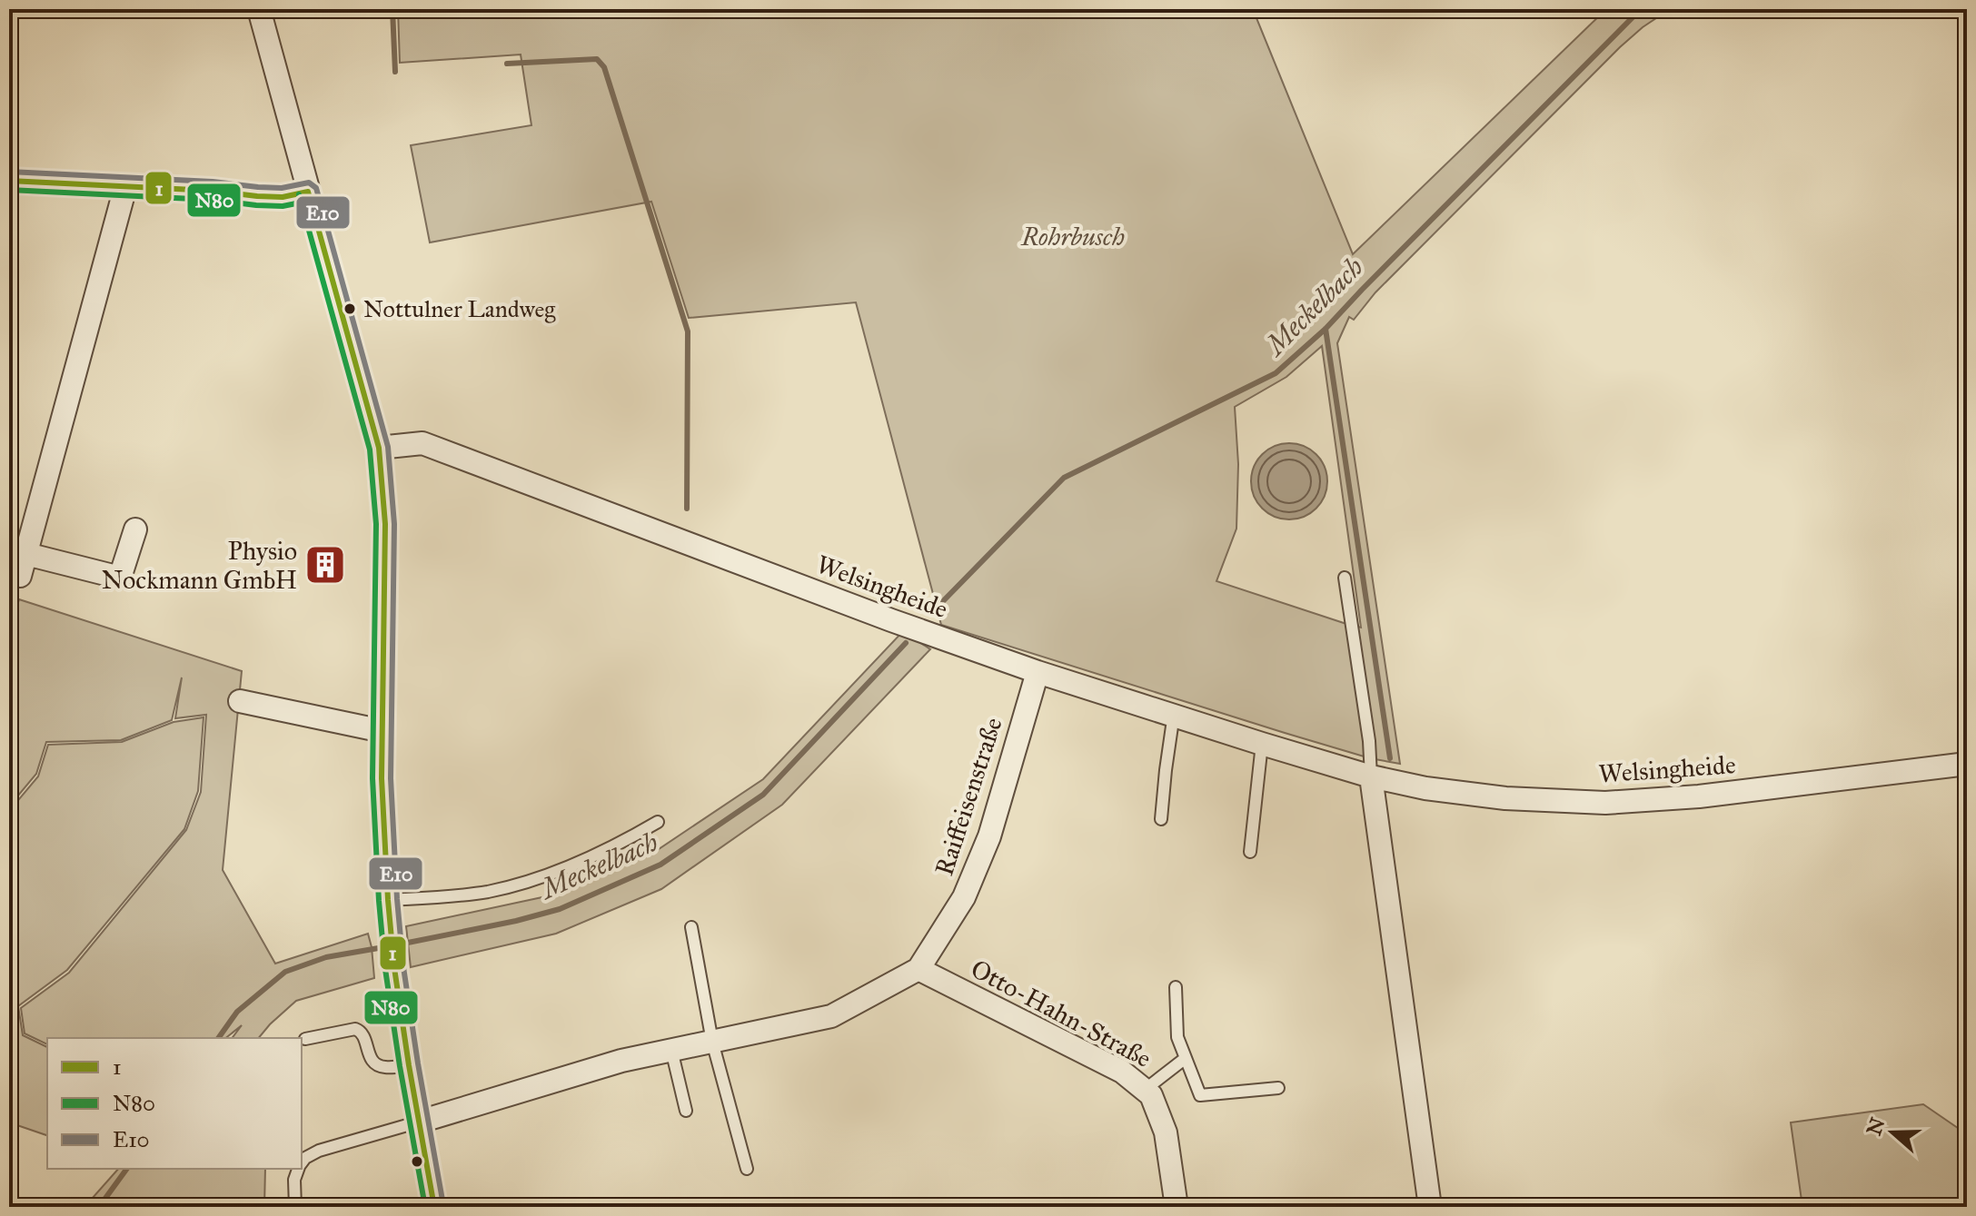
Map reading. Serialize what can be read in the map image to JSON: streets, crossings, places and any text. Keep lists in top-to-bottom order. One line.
{"streets":{"street":["Welsingheide","Raiffeisenstraße","Otto-Hahn-Straße"]},"crossings":[["Welsingheide","Raiffeisenstraße"],["Raiffeisenstraße","Otto-Hahn-Straße"]],"water":["Meckelbach"],"parks":["Rohrbusch"],"places":{"other":["Nottulner Landweg"],"building":["Physio Nockmann GmbH"]},"lines":["transit line E10","transit line 1","transit line N80"],"legend":["1","N80","E10"],"north":"left"}
